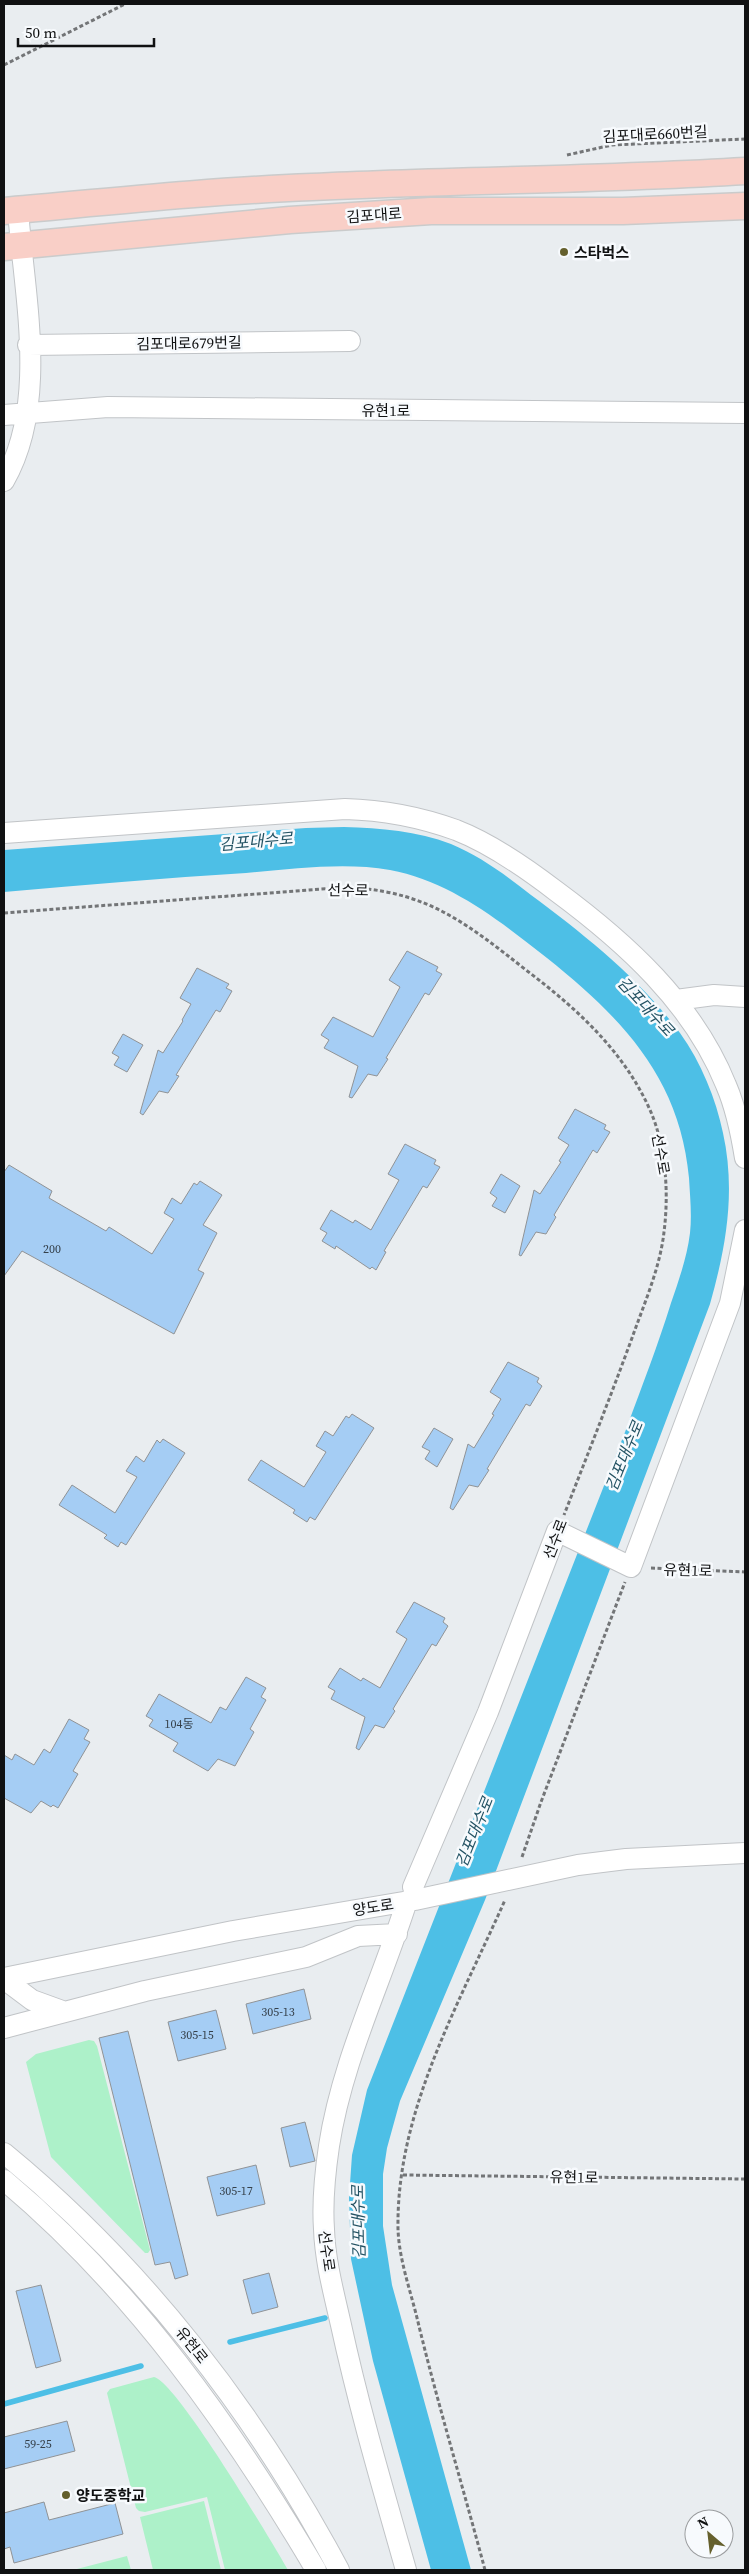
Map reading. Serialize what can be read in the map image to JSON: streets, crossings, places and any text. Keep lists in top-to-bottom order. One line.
{"streets":{"main road":["김포대로"],"street":["김포대로679번길","유현1로","선수로","양도로","유현로"],"path":["김포대로660번길"]},"crossings":[["선수로","양도로"]],"water":["김포대수로"],"places":["스타벅스","양도중학교"],"house_numbers":["200","104동","305-13","305-15","305-17","59-25"],"scale_bar":"50 m","north":"top left"}
